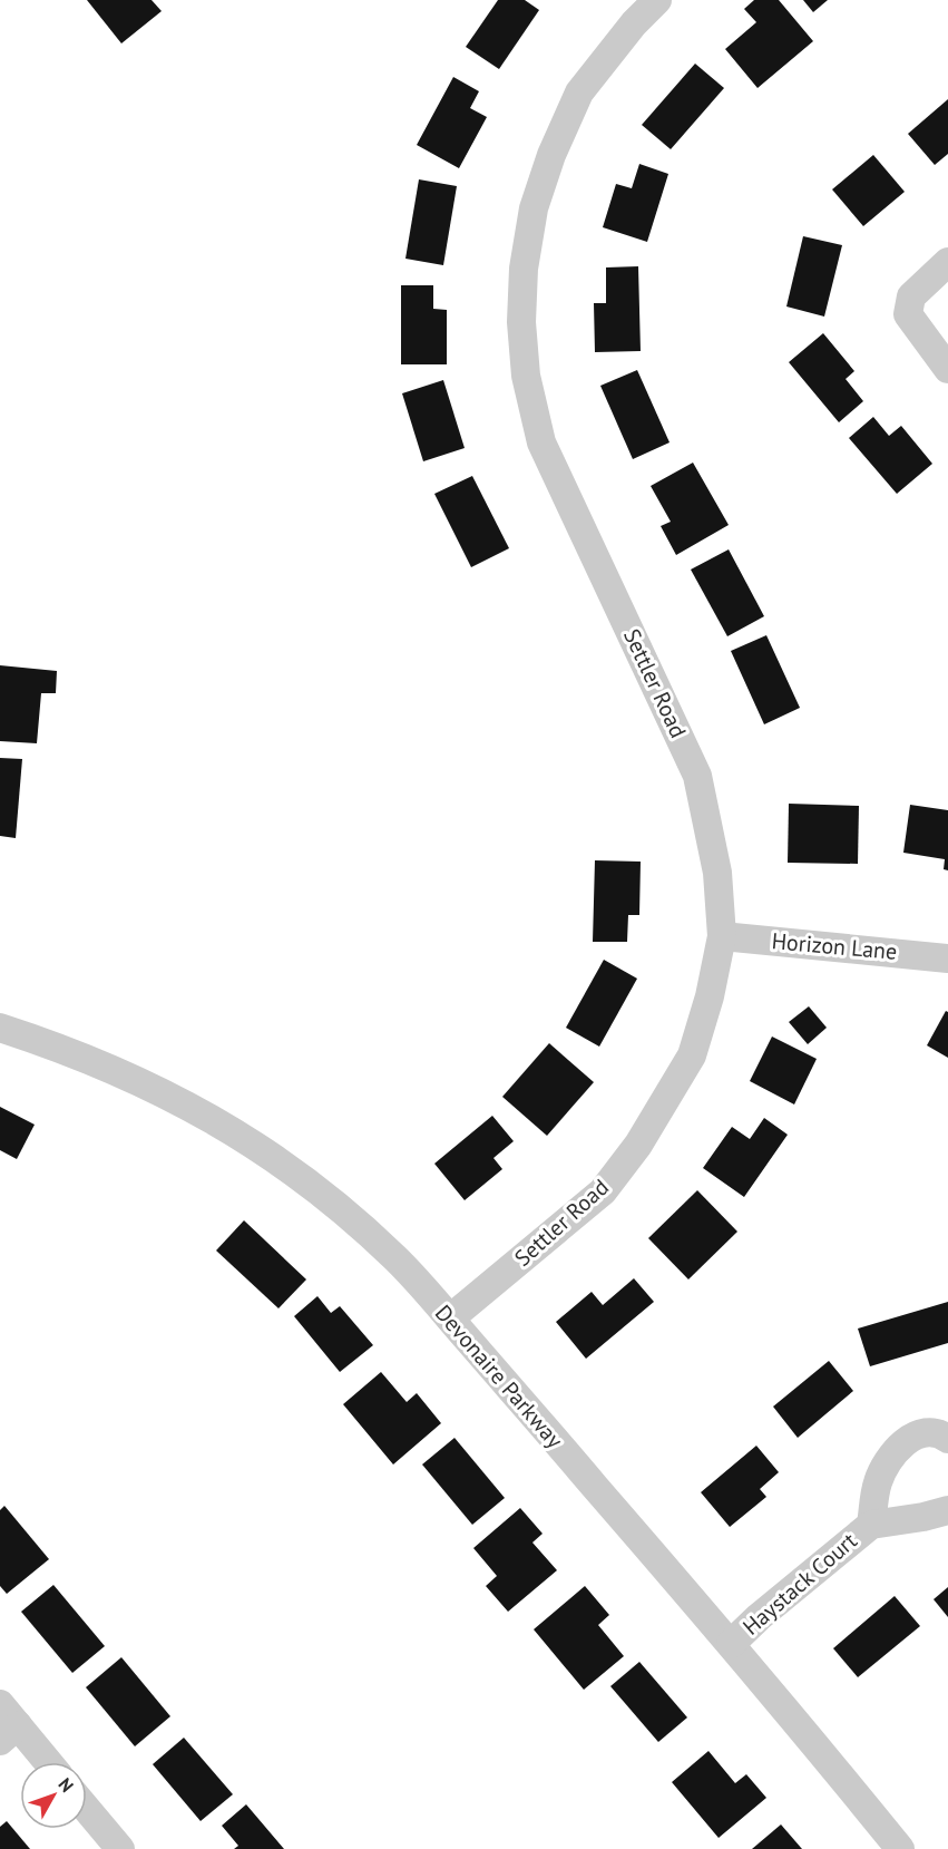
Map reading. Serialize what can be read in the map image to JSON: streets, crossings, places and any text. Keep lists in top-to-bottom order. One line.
{"streets":{"street":["Settler Road","Horizon Lane","Devonaire Parkway","Haystack Court"]},"crossings":[["Settler Road","Horizon Lane"],["Settler Road","Devonaire Parkway"],["Devonaire Parkway","Haystack Court"]],"north":"top right"}
